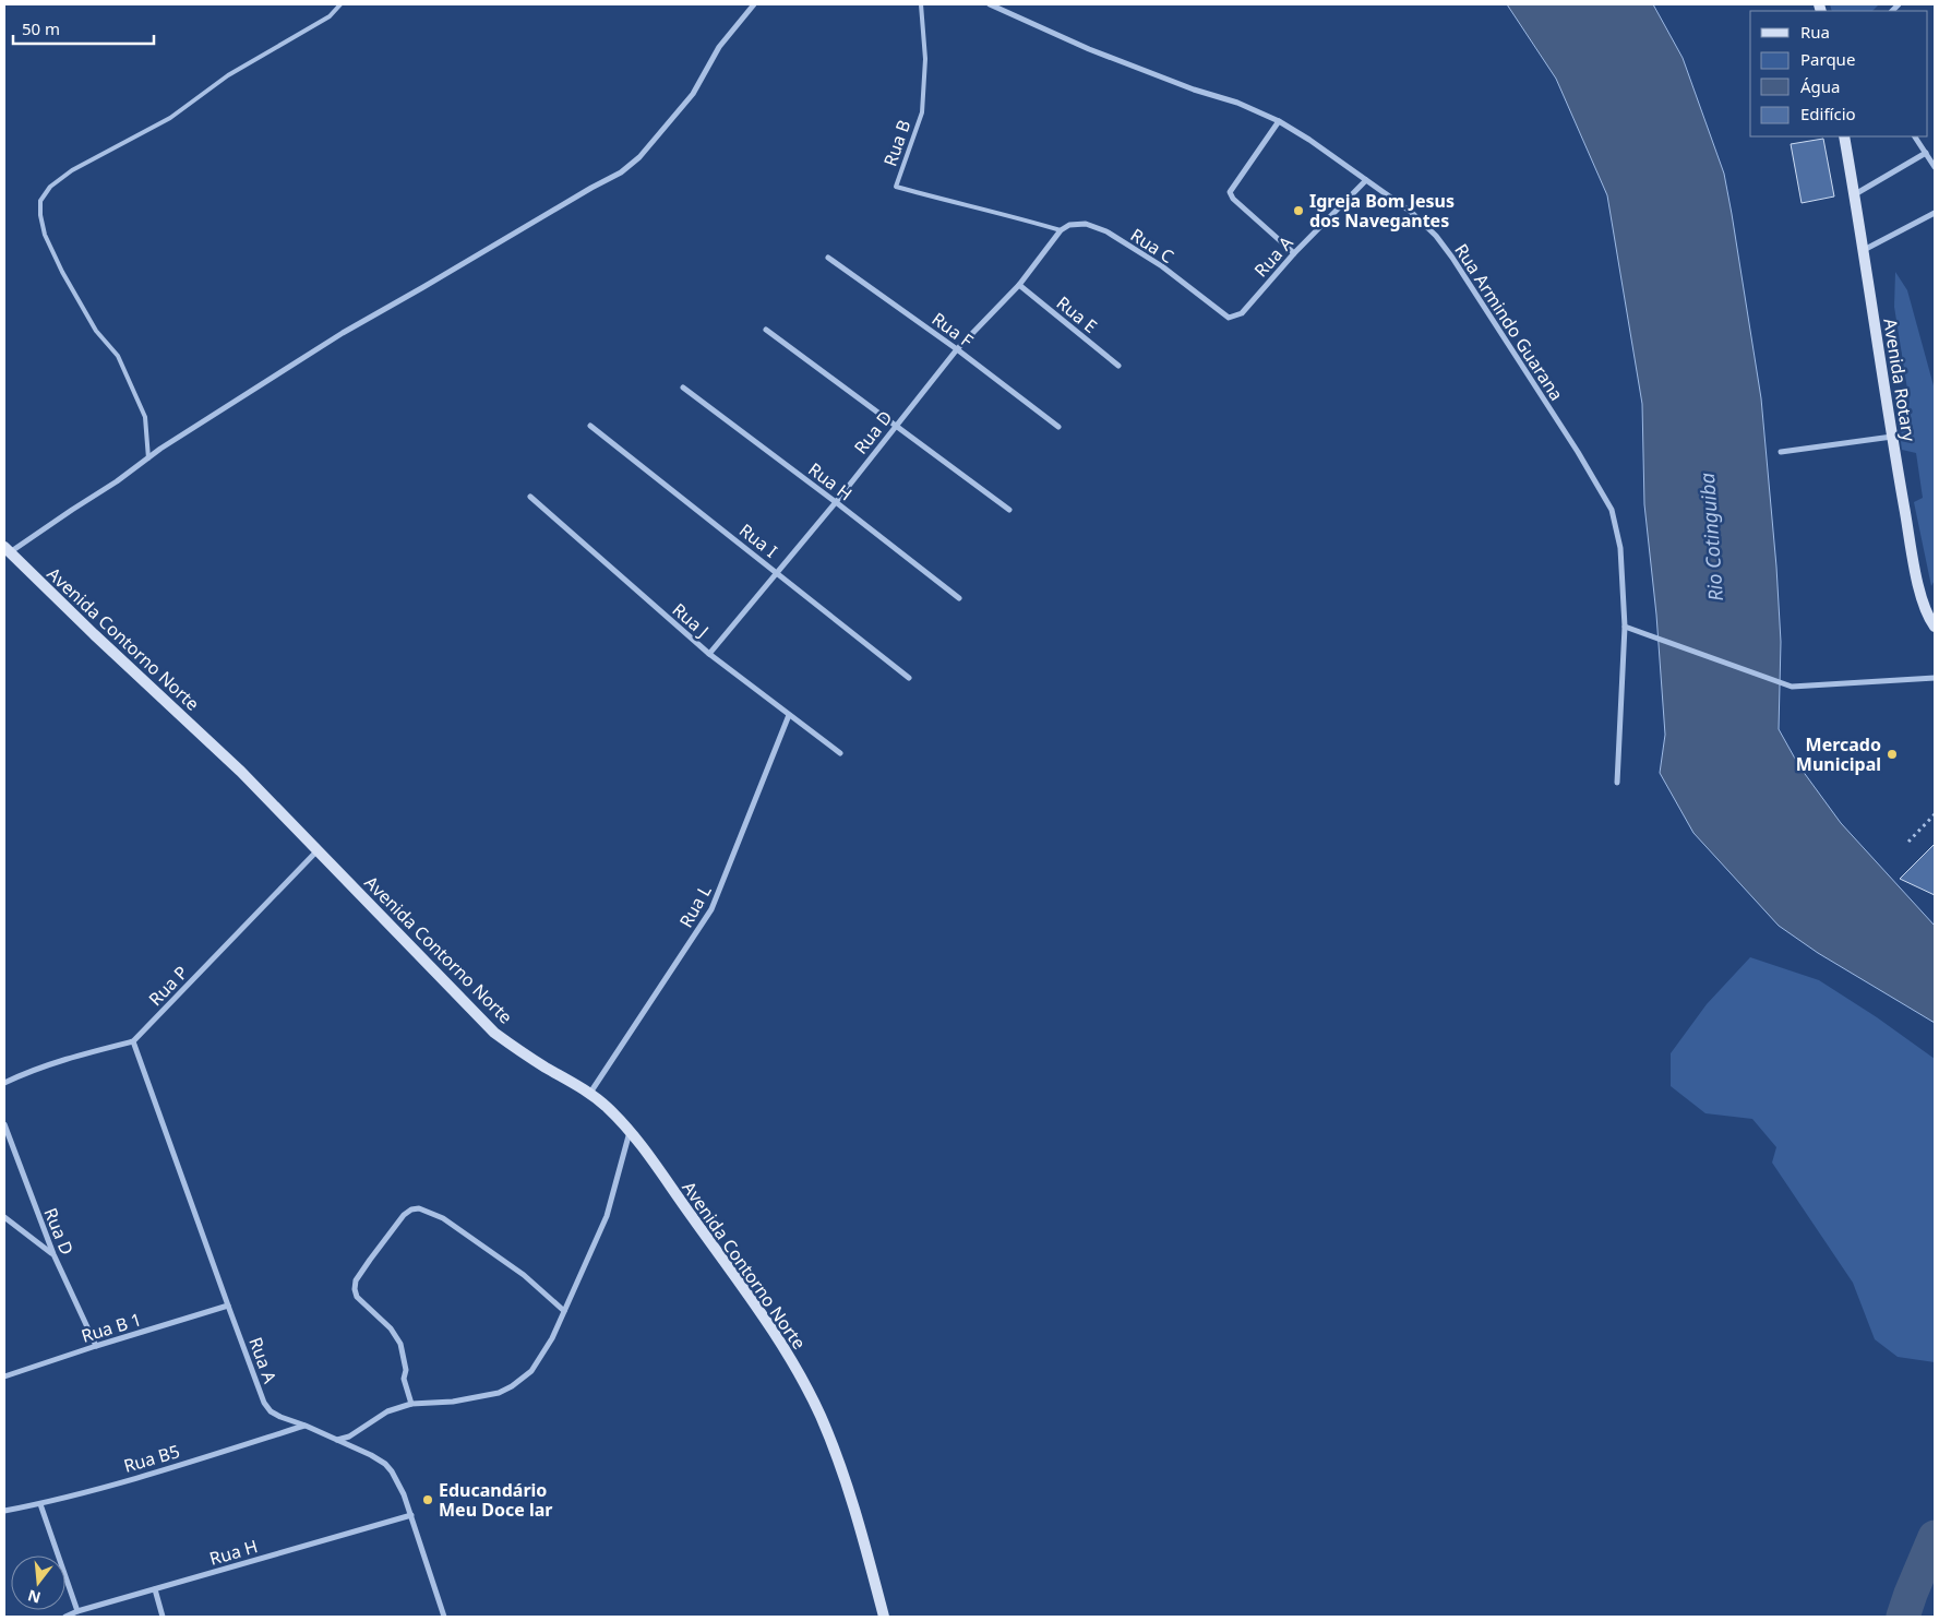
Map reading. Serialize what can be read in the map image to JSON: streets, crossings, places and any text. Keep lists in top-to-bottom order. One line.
{"streets":{"street":["Rua C","Rua A","Rua E","Rua Armindo Guarana","Rua F","Avenida Rotary","Rua D","Rua H","Rua I","Rua J","Avenida Contorno Norte","Rua L","Rua P","Rua B 1","Rua B5"],"lane":["Rua B"]},"crossings":[["Rua B","Rua C"],["Rua B","Rua D"],["Rua C","Rua A"],["Rua C","Rua D"],["Rua A","Rua Armindo Guarana"],["Rua A","Rua H"],["Rua A","Rua P"],["Rua A","Rua B 1"],["Rua A","Rua B5"],["Rua E","Rua D"],["Rua F","Rua D"],["Rua D","Rua H"],["Rua D","Rua I"],["Rua D","Rua J"],["Rua D","Rua B 1"],["Rua J","Rua L"],["Avenida Contorno Norte","Rua L"],["Avenida Contorno Norte","Rua P"]],"water":["Rio Cotinguiba"],"places":["Igreja Bom Jesus dos Navegantes","Mercado Municipal","Educandário Meu Doce lar"],"legend":["Rua","Parque","Água","Edifício"],"scale_bar":"50 m","north":"bottom"}
